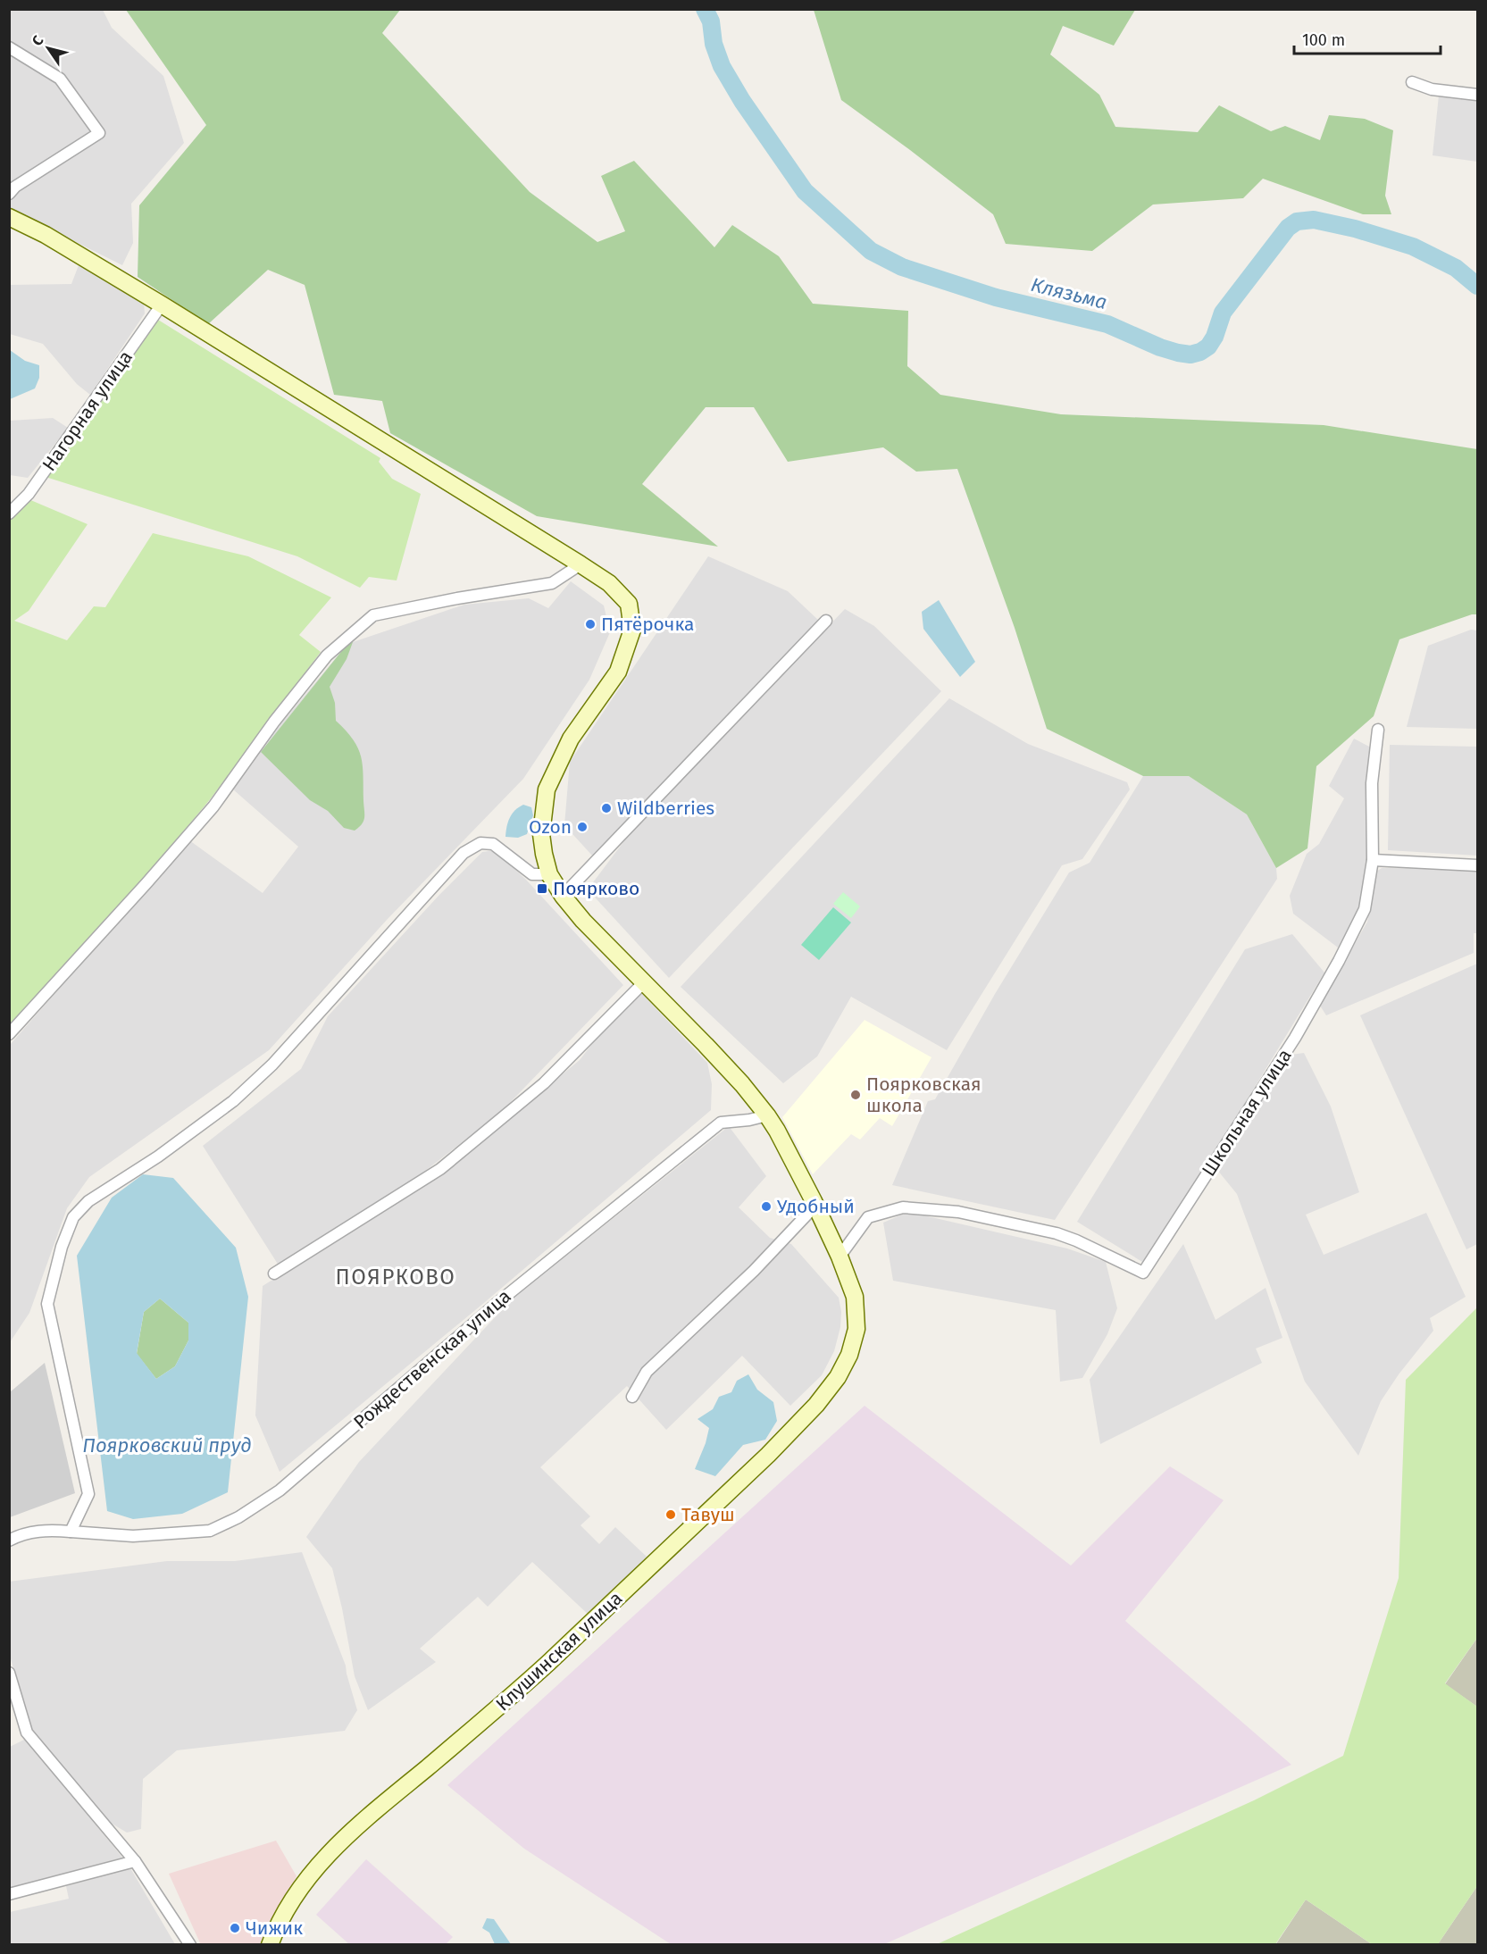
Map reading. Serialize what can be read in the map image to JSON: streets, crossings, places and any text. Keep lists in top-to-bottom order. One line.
{"streets":{"main road":["Клушинская улица"],"street":["Нагорная улица","Школьная улица","Рождественская улица"]},"crossings":[["Нагорная улица","Клушинская улица"],["Школьная улица","Клушинская улица"],["Рождественская улица","Клушинская улица"]],"districts":["ПОЯРКОВО"],"water":["Клязьма","Поярковский пруд"],"places":{"other":["Пятёрочка","Wildberries","Ozon","Поярковская школа","Удобный","Тавуш","Чижик"],"transit":["Поярково"]},"scale_bar":"100 m","north":"top left"}
